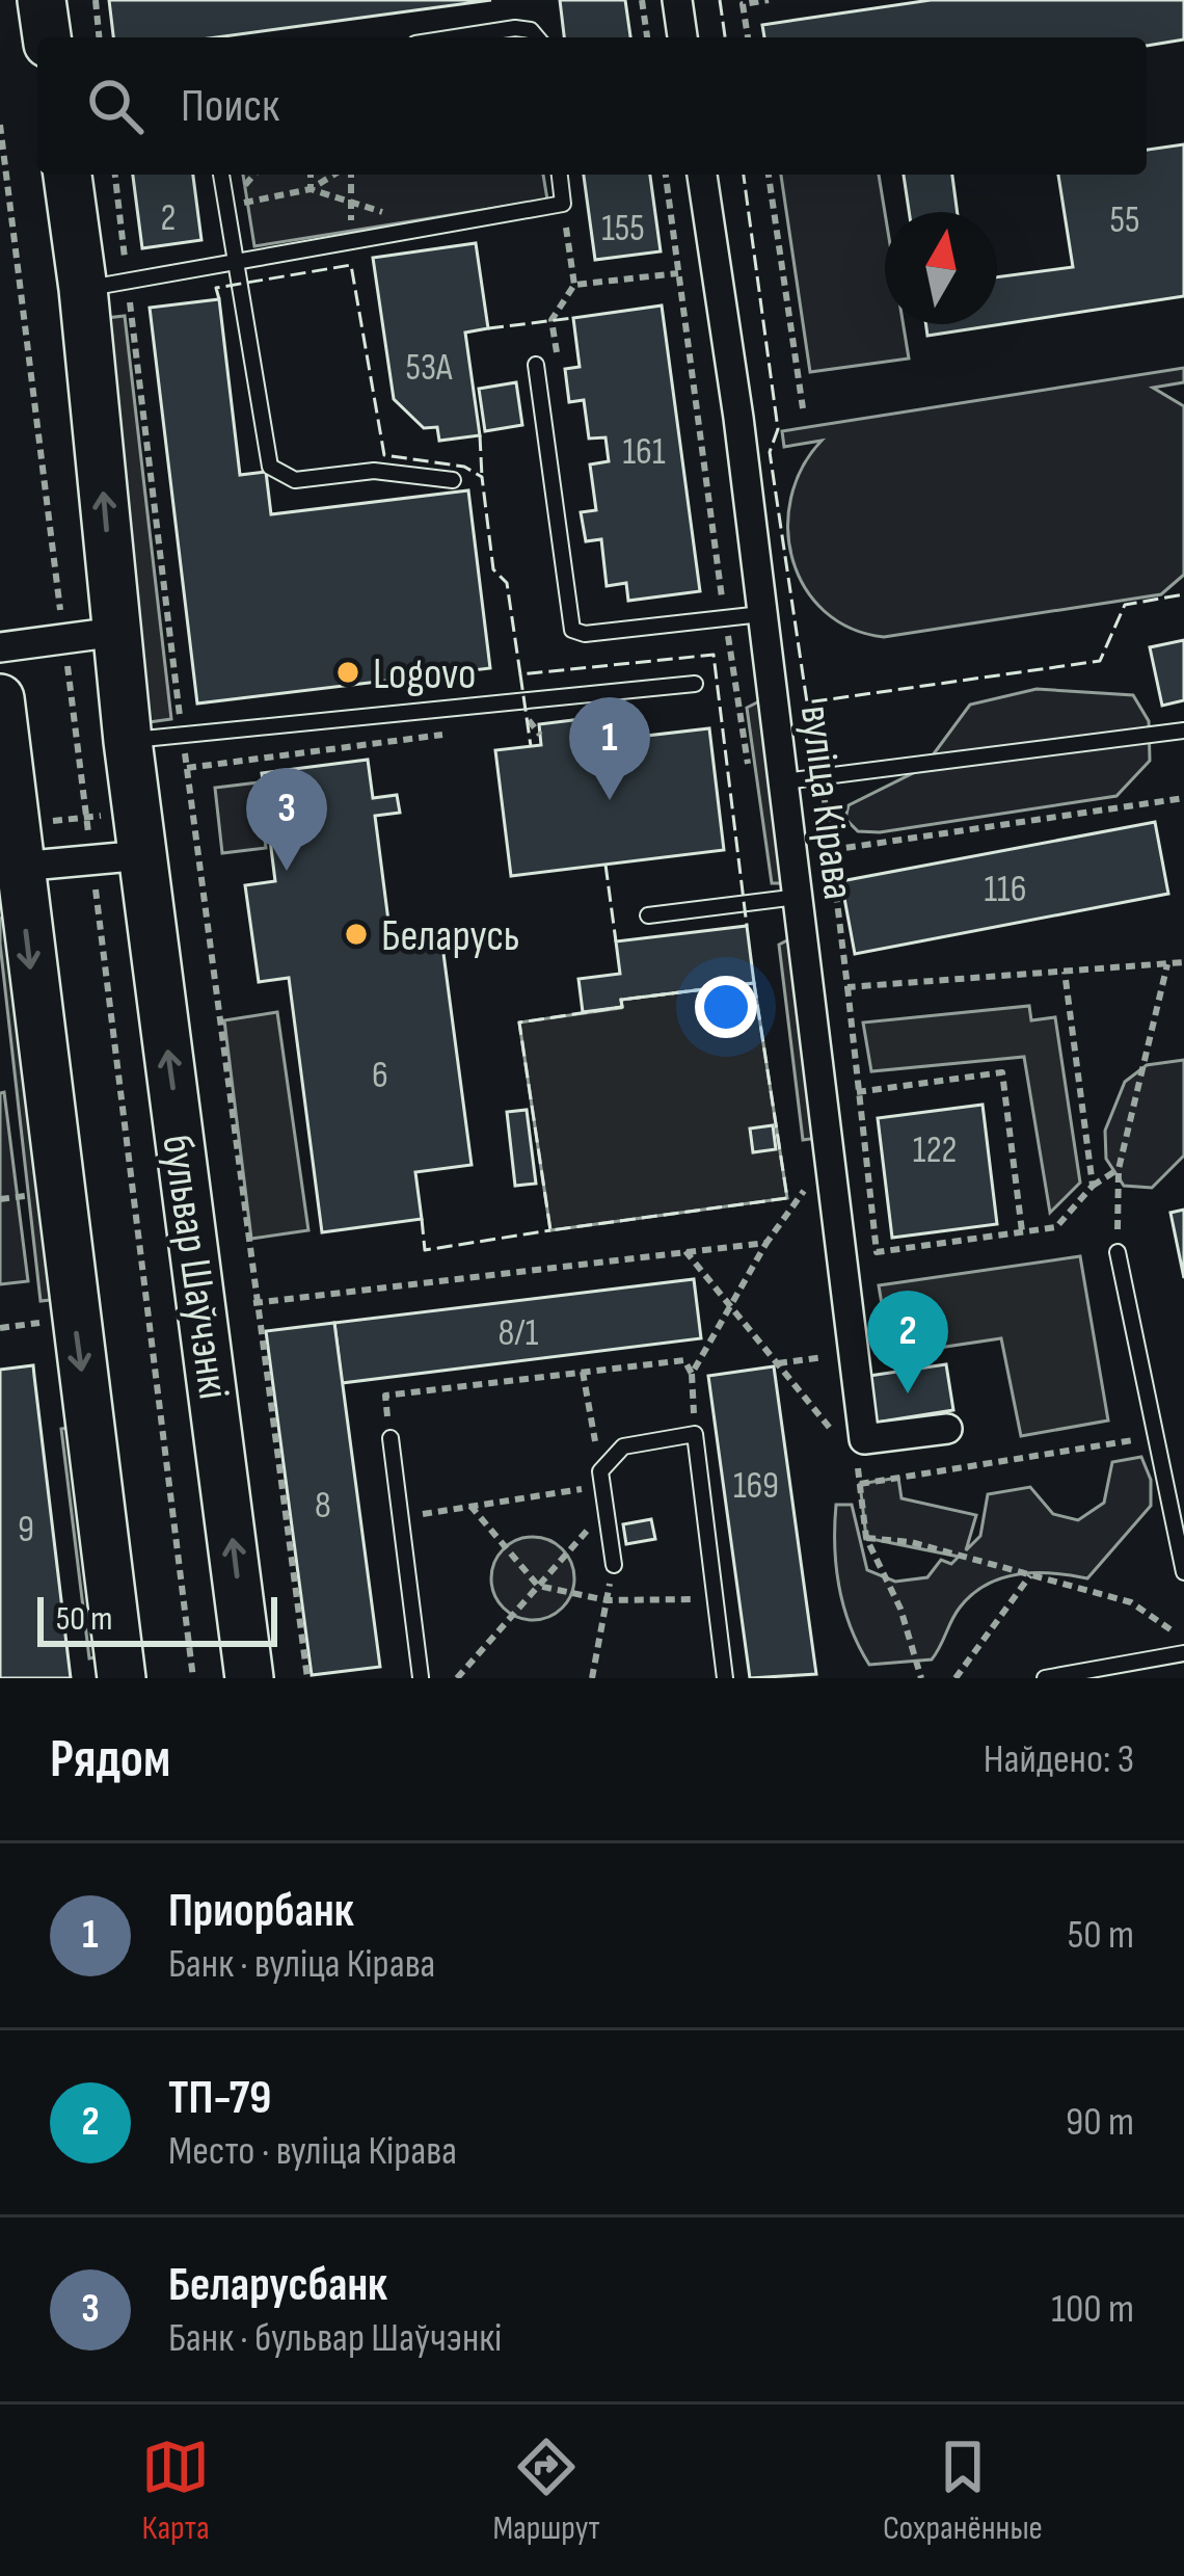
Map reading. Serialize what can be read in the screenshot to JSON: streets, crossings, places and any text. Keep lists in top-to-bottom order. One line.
{"streets":{"main road":["бульвар Шаўчэнкі"],"street":["вуліца Кірава"]},"places":["Logovo","Беларусь"],"house_numbers":["2","55","155","53А","161","116","6","122","8/1","169","8","9"],"scale_bar":"50 m","north":"top","page":{"search":"Поиск","pins":["1","3","2"],"scale":"50 m","heading":["Рядом","Найдено: 3"],"list":[{"mark":"1","name":"Приорбанк","note":"Банк · вуліца Кірава","value":"50 m"},{"mark":"2","name":"ТП-79","note":"Место · вуліца Кірава","value":"90 m"},{"mark":"3","name":"Беларусбанк","note":"Банк · бульвар Шаўчэнкі","value":"100 m"}],"nav":["Карта","Маршрут","Сохранённые"]}}
